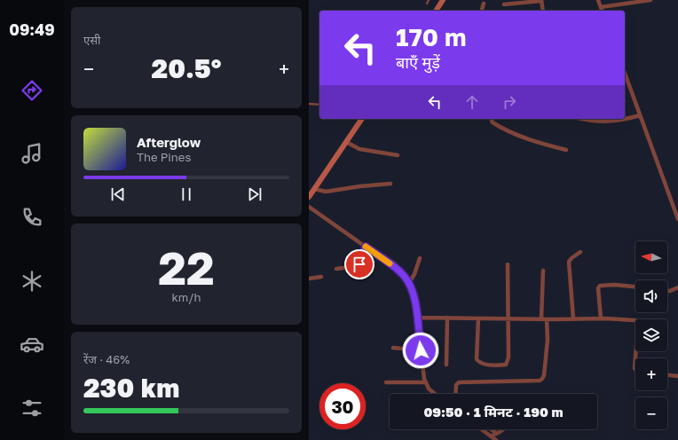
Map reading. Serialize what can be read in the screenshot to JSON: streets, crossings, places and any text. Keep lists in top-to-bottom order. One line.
{"north":"left","page":{"tabs":"09:49","tile":["एसी",["22","km/h"],["रेंज · 46%","230 km"]],"turn":["170 m","बाएँ मुड़ें"],"heat":["−","20.5°","+"],"song":["Afterglow","The Pines"],"map_buttons":["+","−"],"limit":"30","trip":"09:50 · 1 मिनट · 190 m"}}
